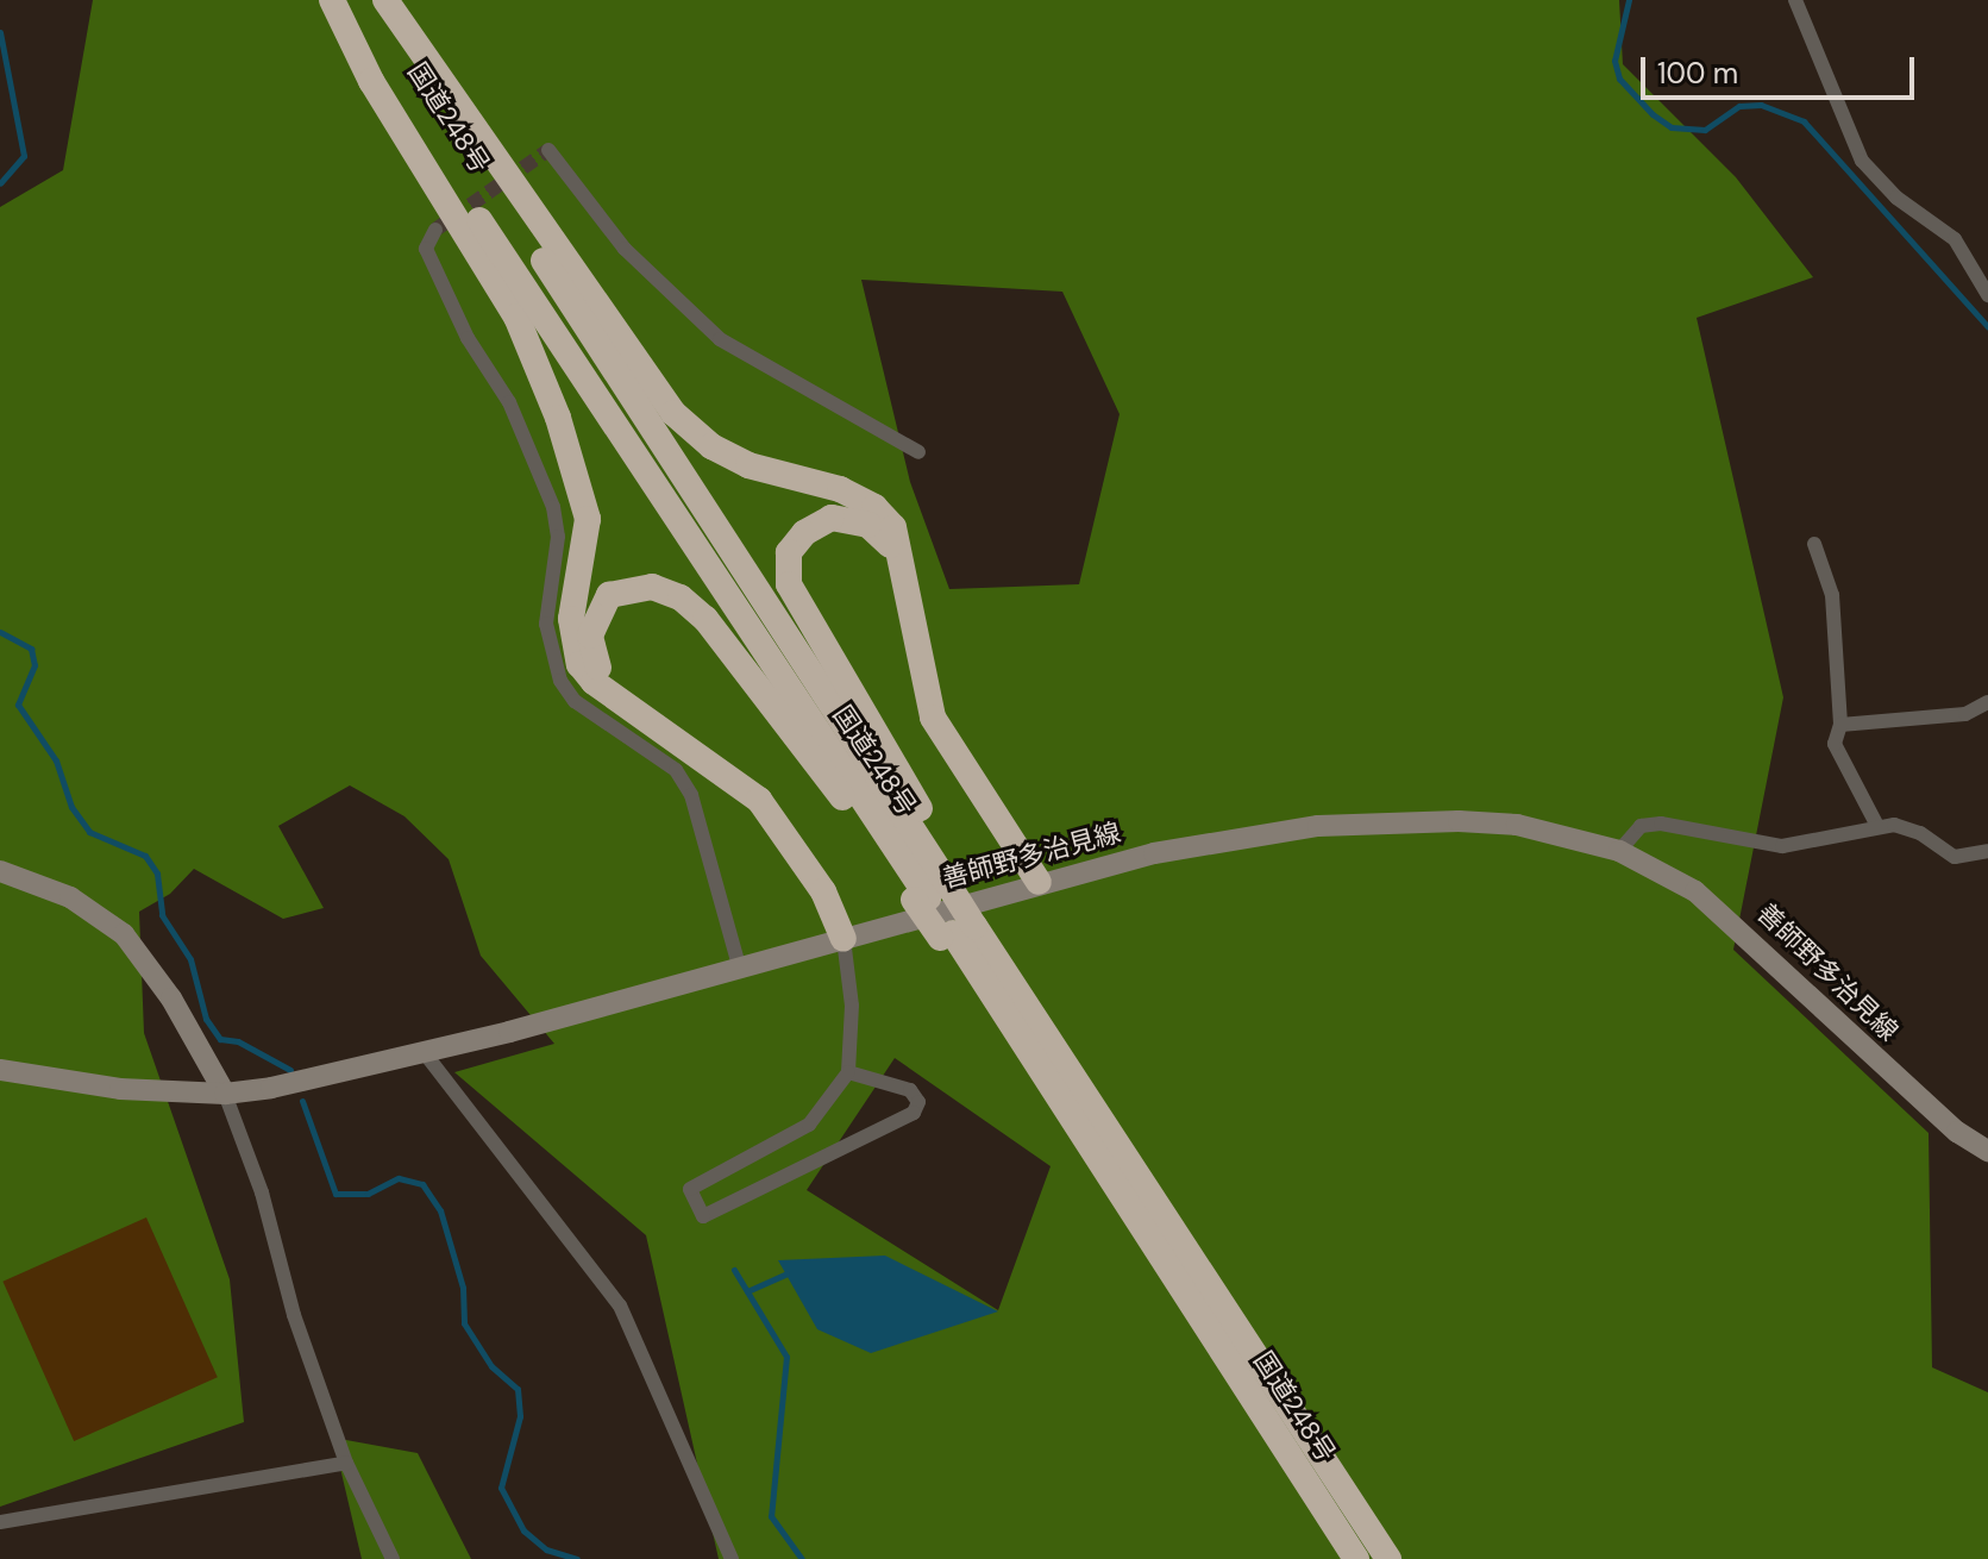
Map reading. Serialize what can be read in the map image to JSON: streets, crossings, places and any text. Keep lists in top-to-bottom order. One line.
{"streets":{"highway":["国道248号"],"main road":["善師野多治見線"]},"scale_bar":"100 m"}
